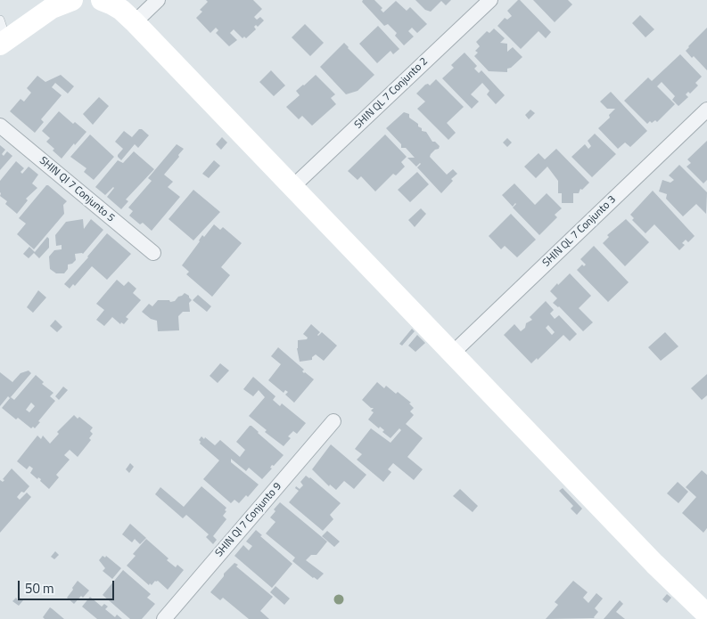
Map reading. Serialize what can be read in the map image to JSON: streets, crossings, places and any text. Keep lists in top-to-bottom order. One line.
{"streets":{"street":["SHIN QL 7 Conjunto 2","SHIN QI 7 Conjunto 5","SHIN QL 7 Conjunto 3","SHIN QI 7 Conjunto 9"]},"scale_bar":"50 m"}
